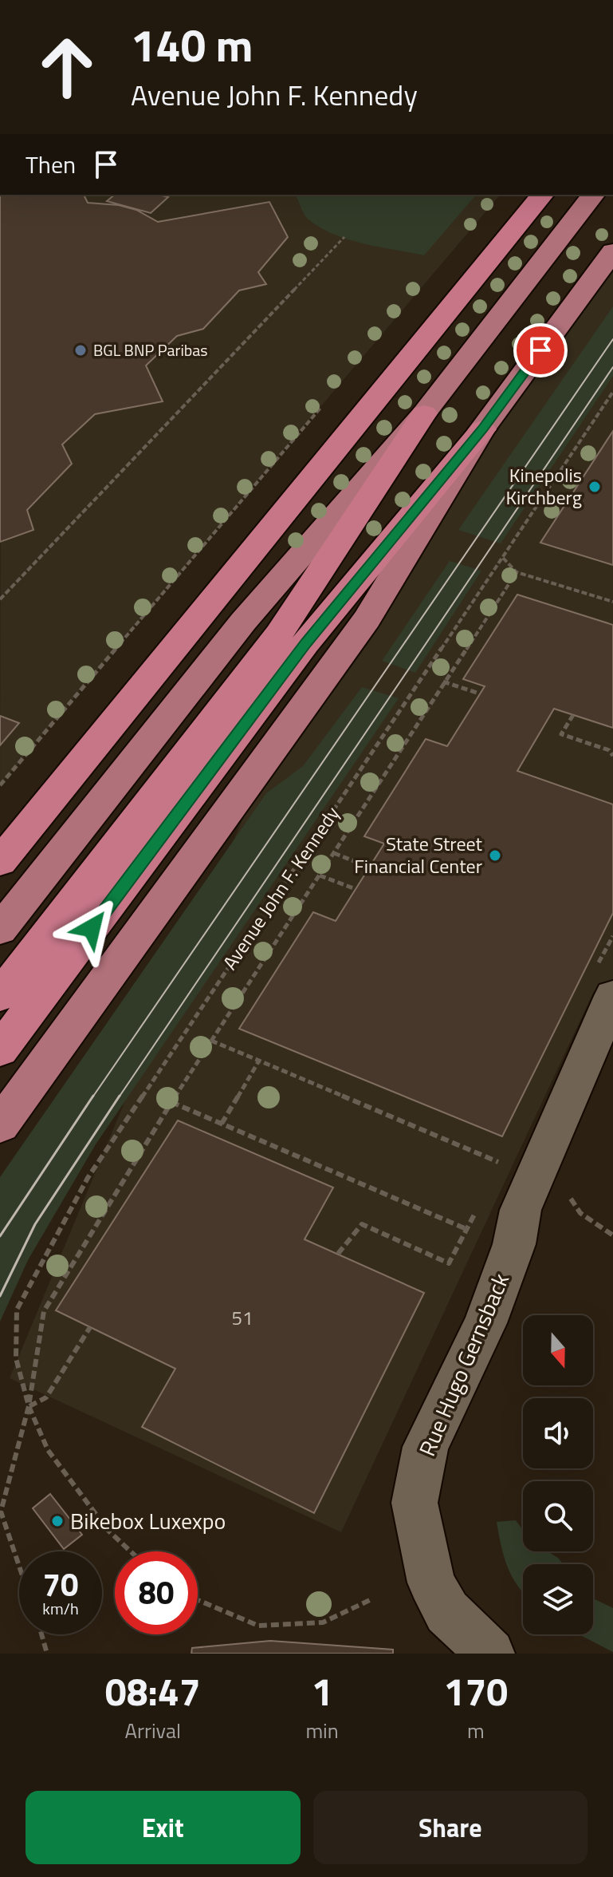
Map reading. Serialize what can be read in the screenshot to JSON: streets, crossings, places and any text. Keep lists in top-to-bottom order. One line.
{"streets":{"street":["Rue Hugo Gernsback"],"path":["Avenue John F. Kennedy"]},"places":["BGL BNP Paribas","Kinepolis Kirchberg","State Street Financial Center","Bikebox Luxexpo"],"house_numbers":["51"],"north":"bottom","page":{"turn":["140 m","Avenue John F. Kennedy"],"then":"Then","speed":"70 km/h","limit":"80","eta":["08:47","Arrival","1","min","170","m"],"buttons":["Exit","Share"]}}
